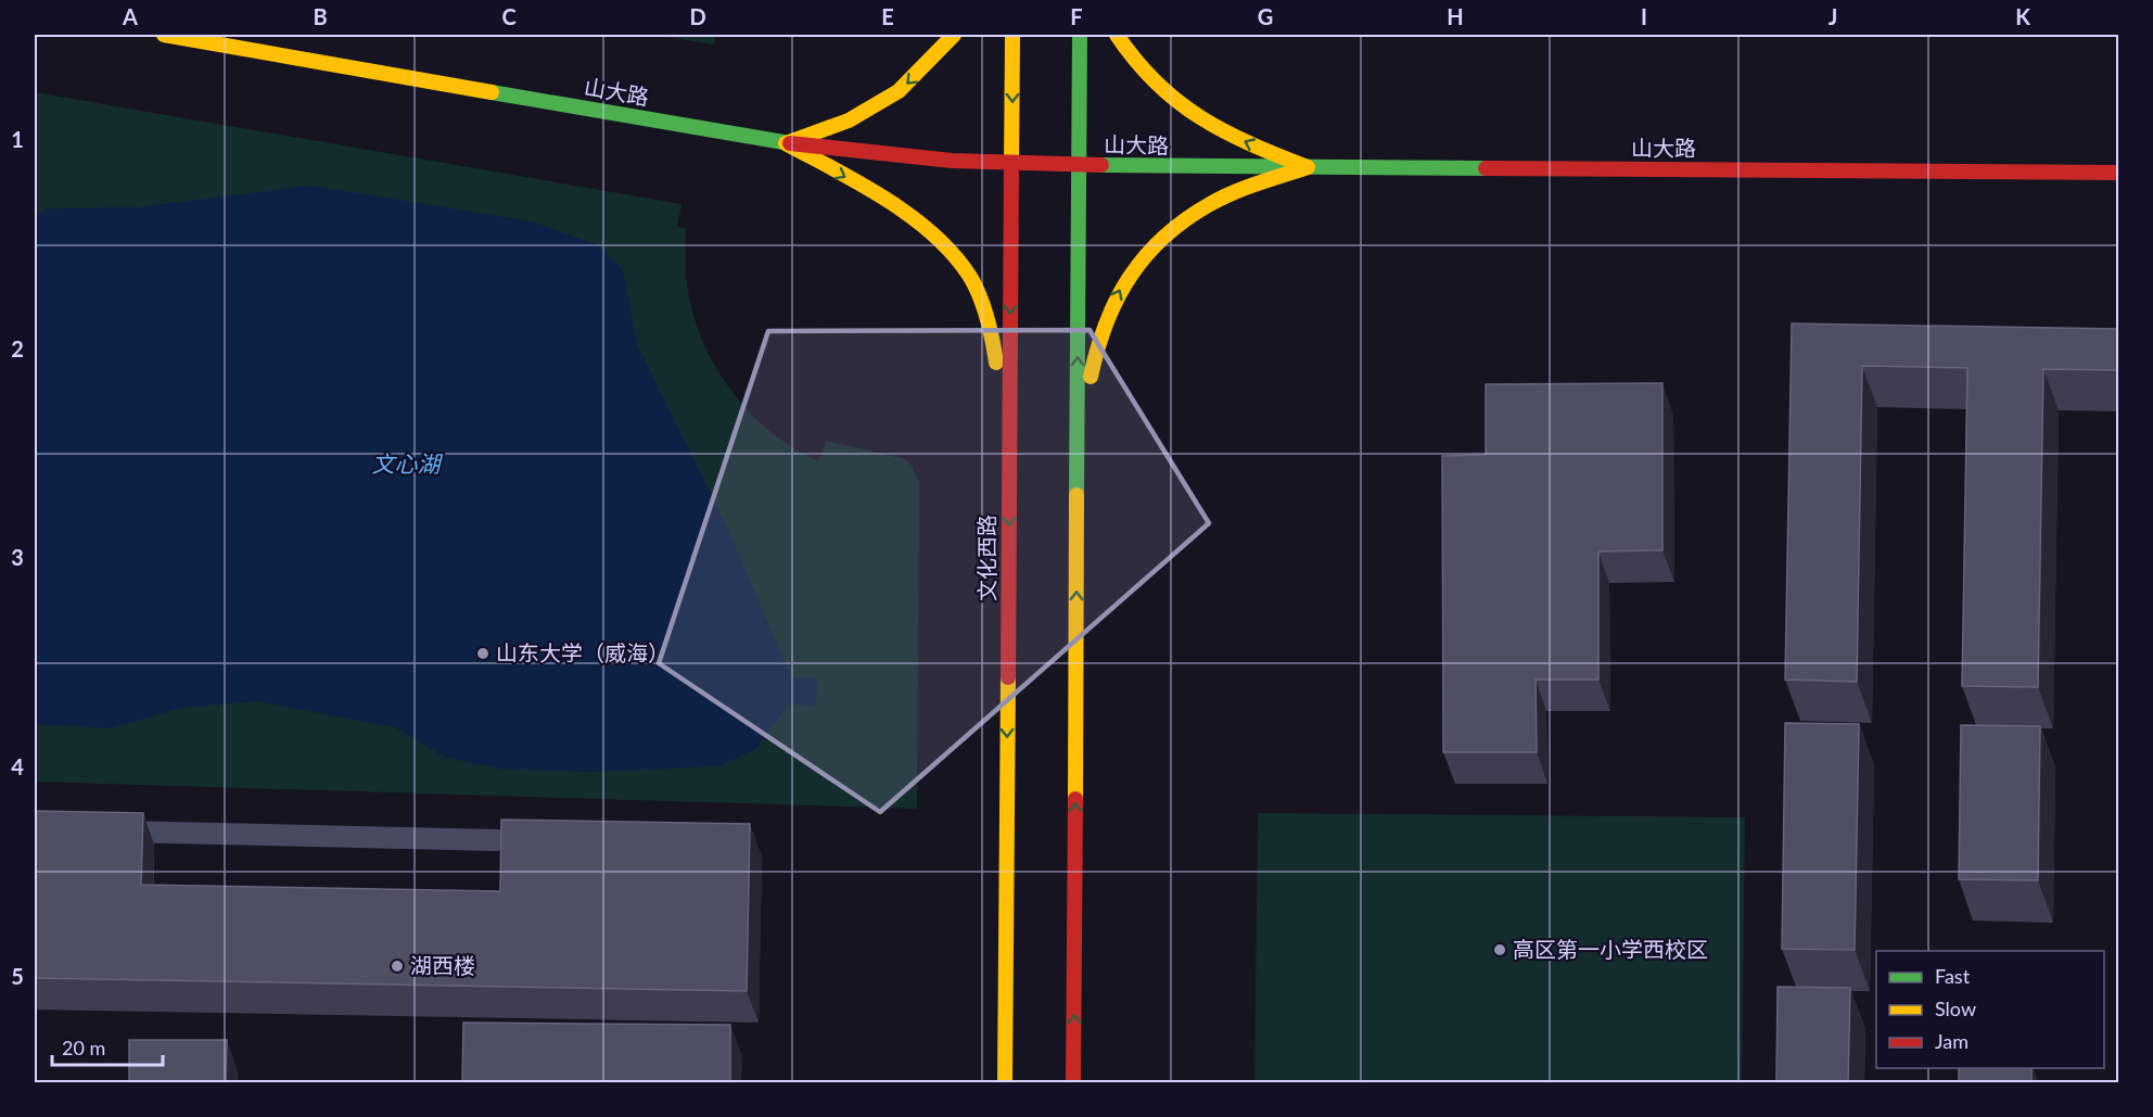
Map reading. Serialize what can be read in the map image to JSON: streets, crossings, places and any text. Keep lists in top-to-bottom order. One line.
{"streets":{"main road":["山大路","文化西路"]},"crossings":[["山大路","文化西路"]],"water":["文心湖"],"places":["山东大学（威海）","高区第一小学西校区","湖西楼"],"legend":["Fast","Slow","Jam"],"scale_bar":"20 m","grid":{"columns":["A","B","C","D","E","F","G","H","I","J","K"],"rows":["1","2","3","4","5"]}}
